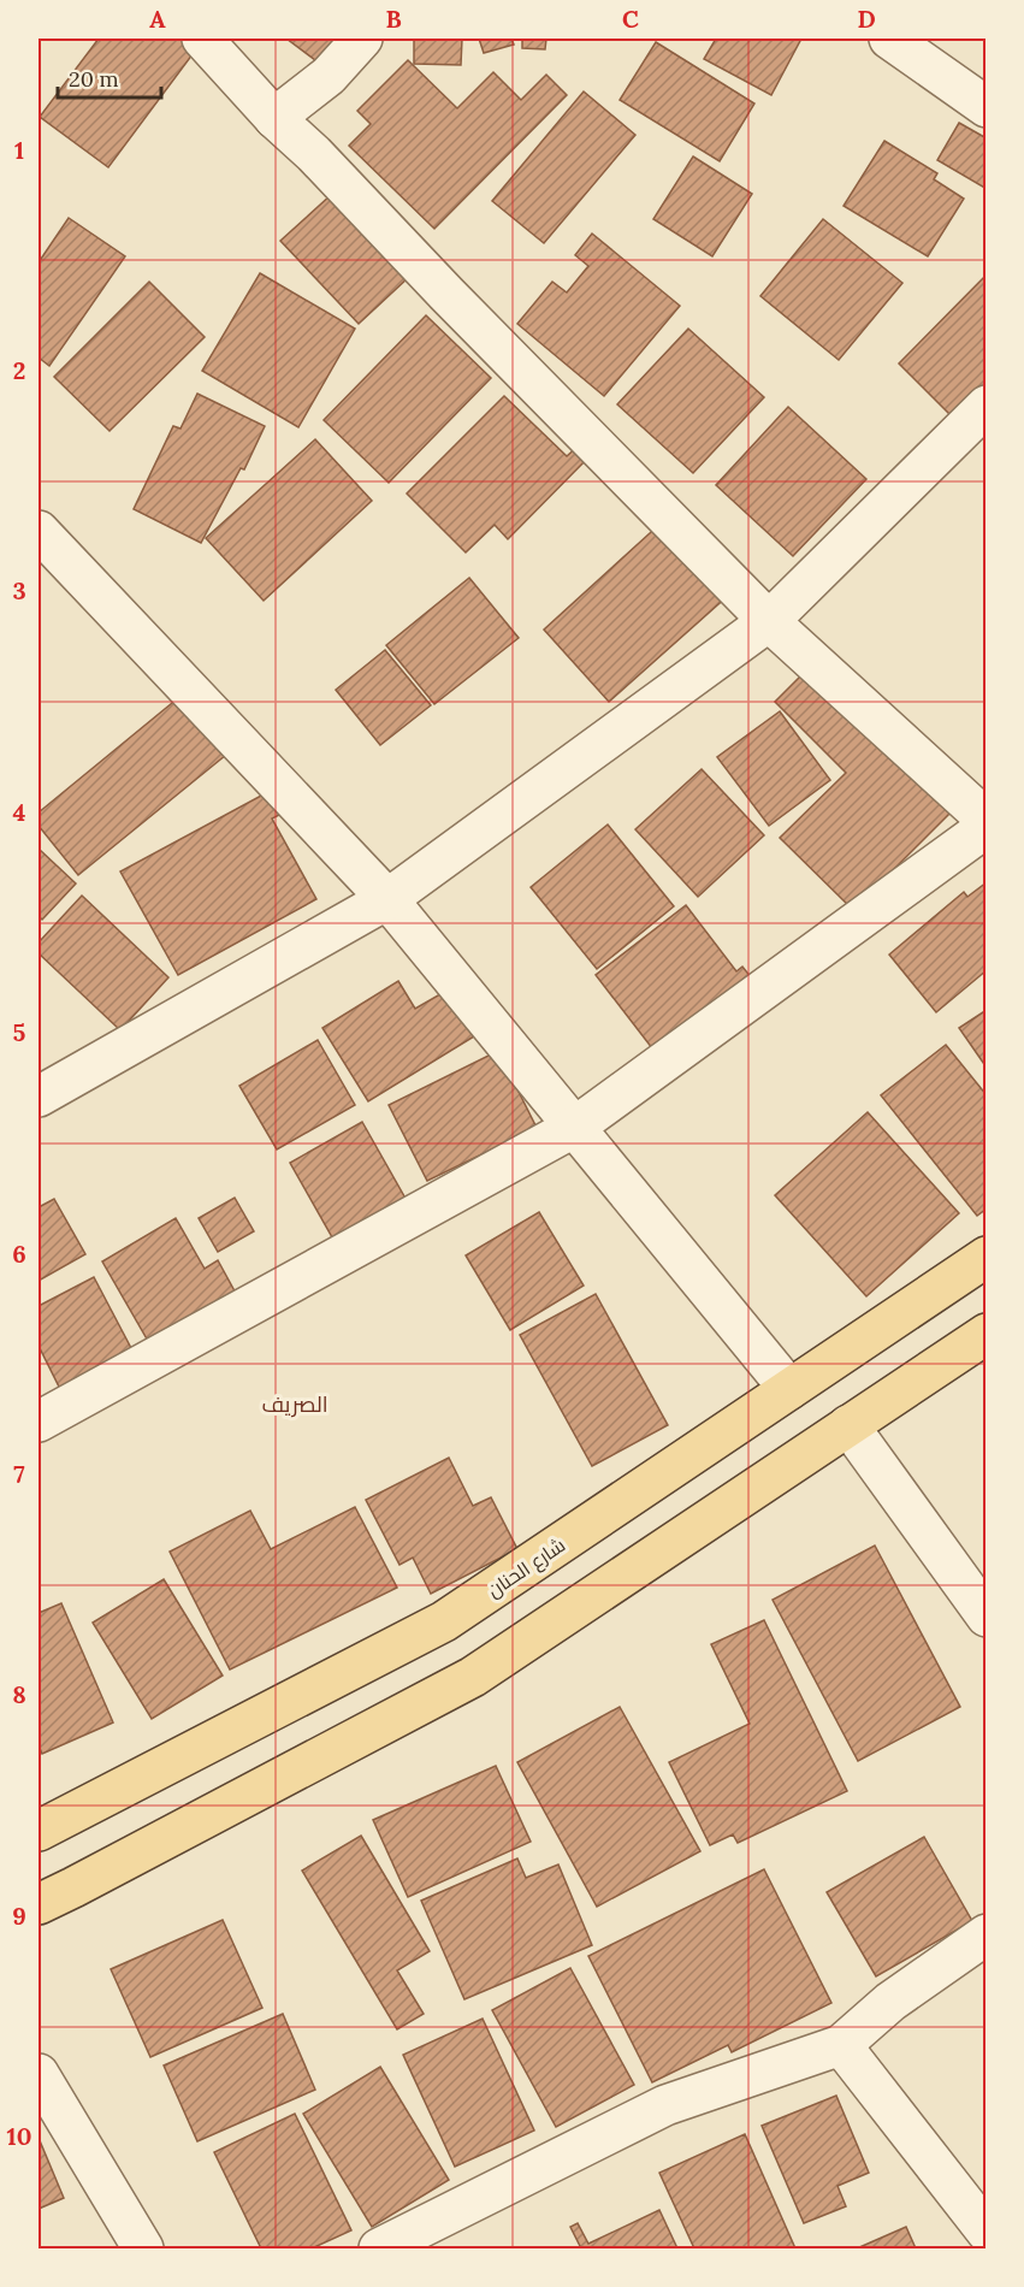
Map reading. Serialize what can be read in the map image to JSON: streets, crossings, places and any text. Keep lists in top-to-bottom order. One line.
{"streets":{"main road":["شارع الحنان"]},"districts":["الصريف"],"scale_bar":"20 m","grid":{"columns":["A","B","C","D"],"rows":["1","2","3","4","5","6","7","8","9","10"]}}
